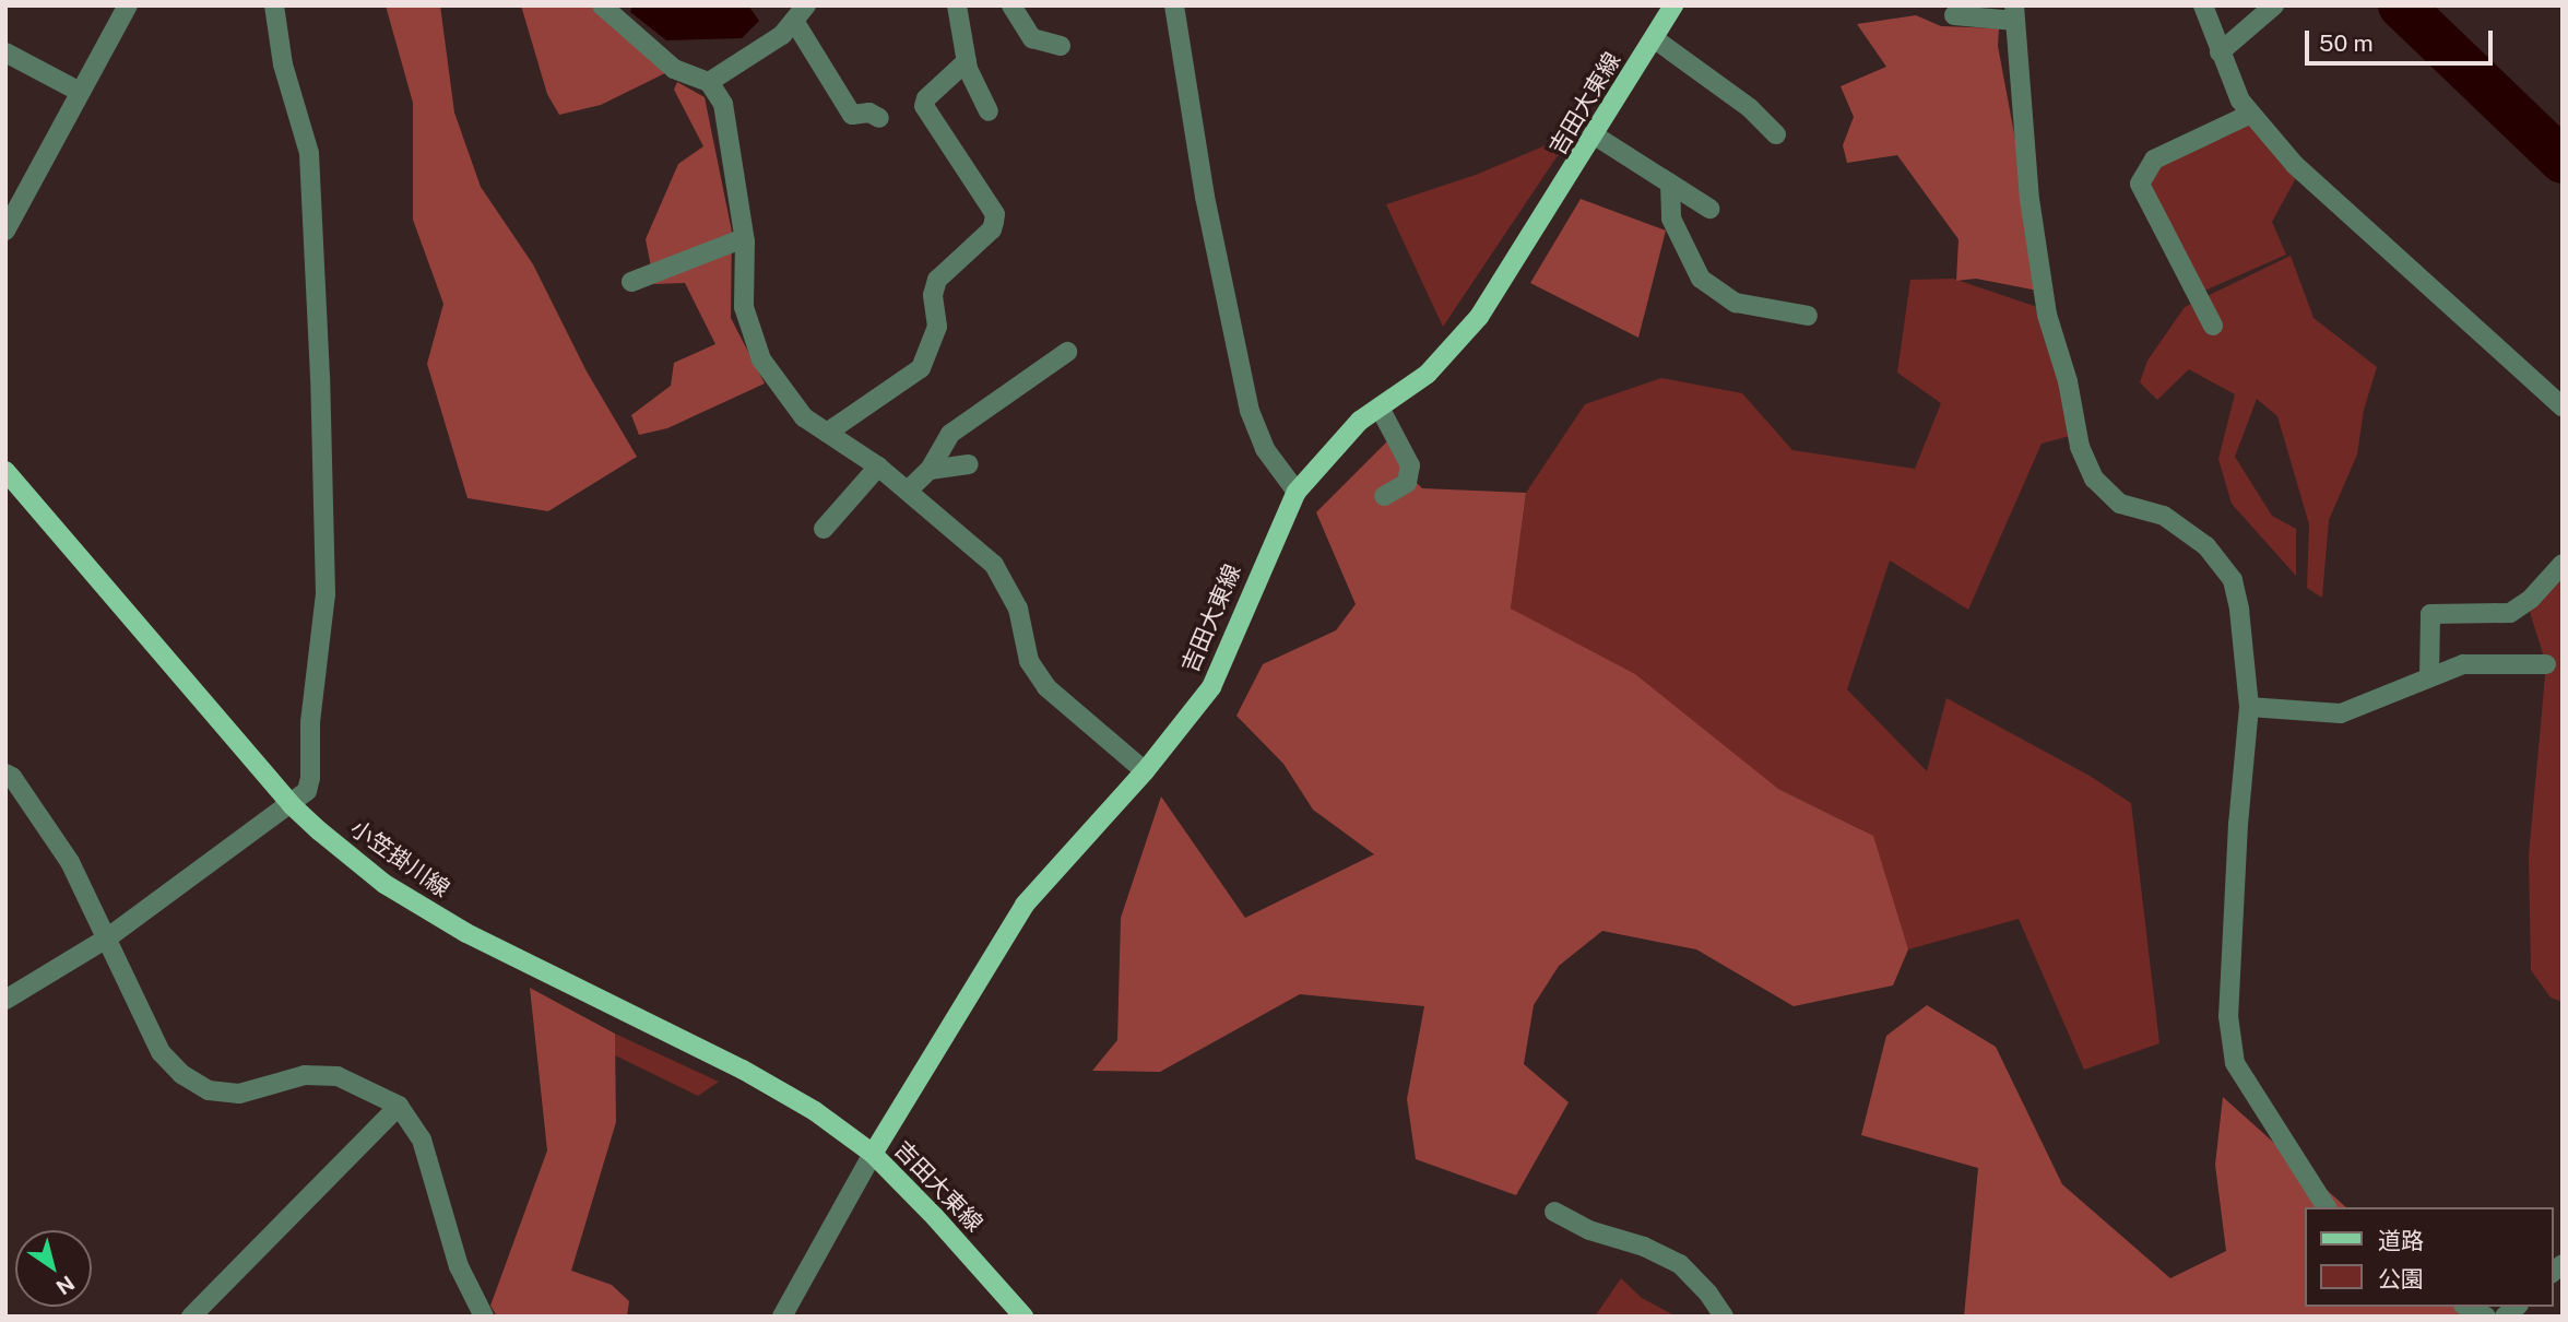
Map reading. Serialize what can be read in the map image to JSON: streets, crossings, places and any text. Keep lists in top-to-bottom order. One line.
{"streets":{"main road":["吉田大東線","小笠掛川線"]},"crossings":[["吉田大東線","小笠掛川線"]],"legend":["道路","公園"],"scale_bar":"50 m","north":"bottom right"}
